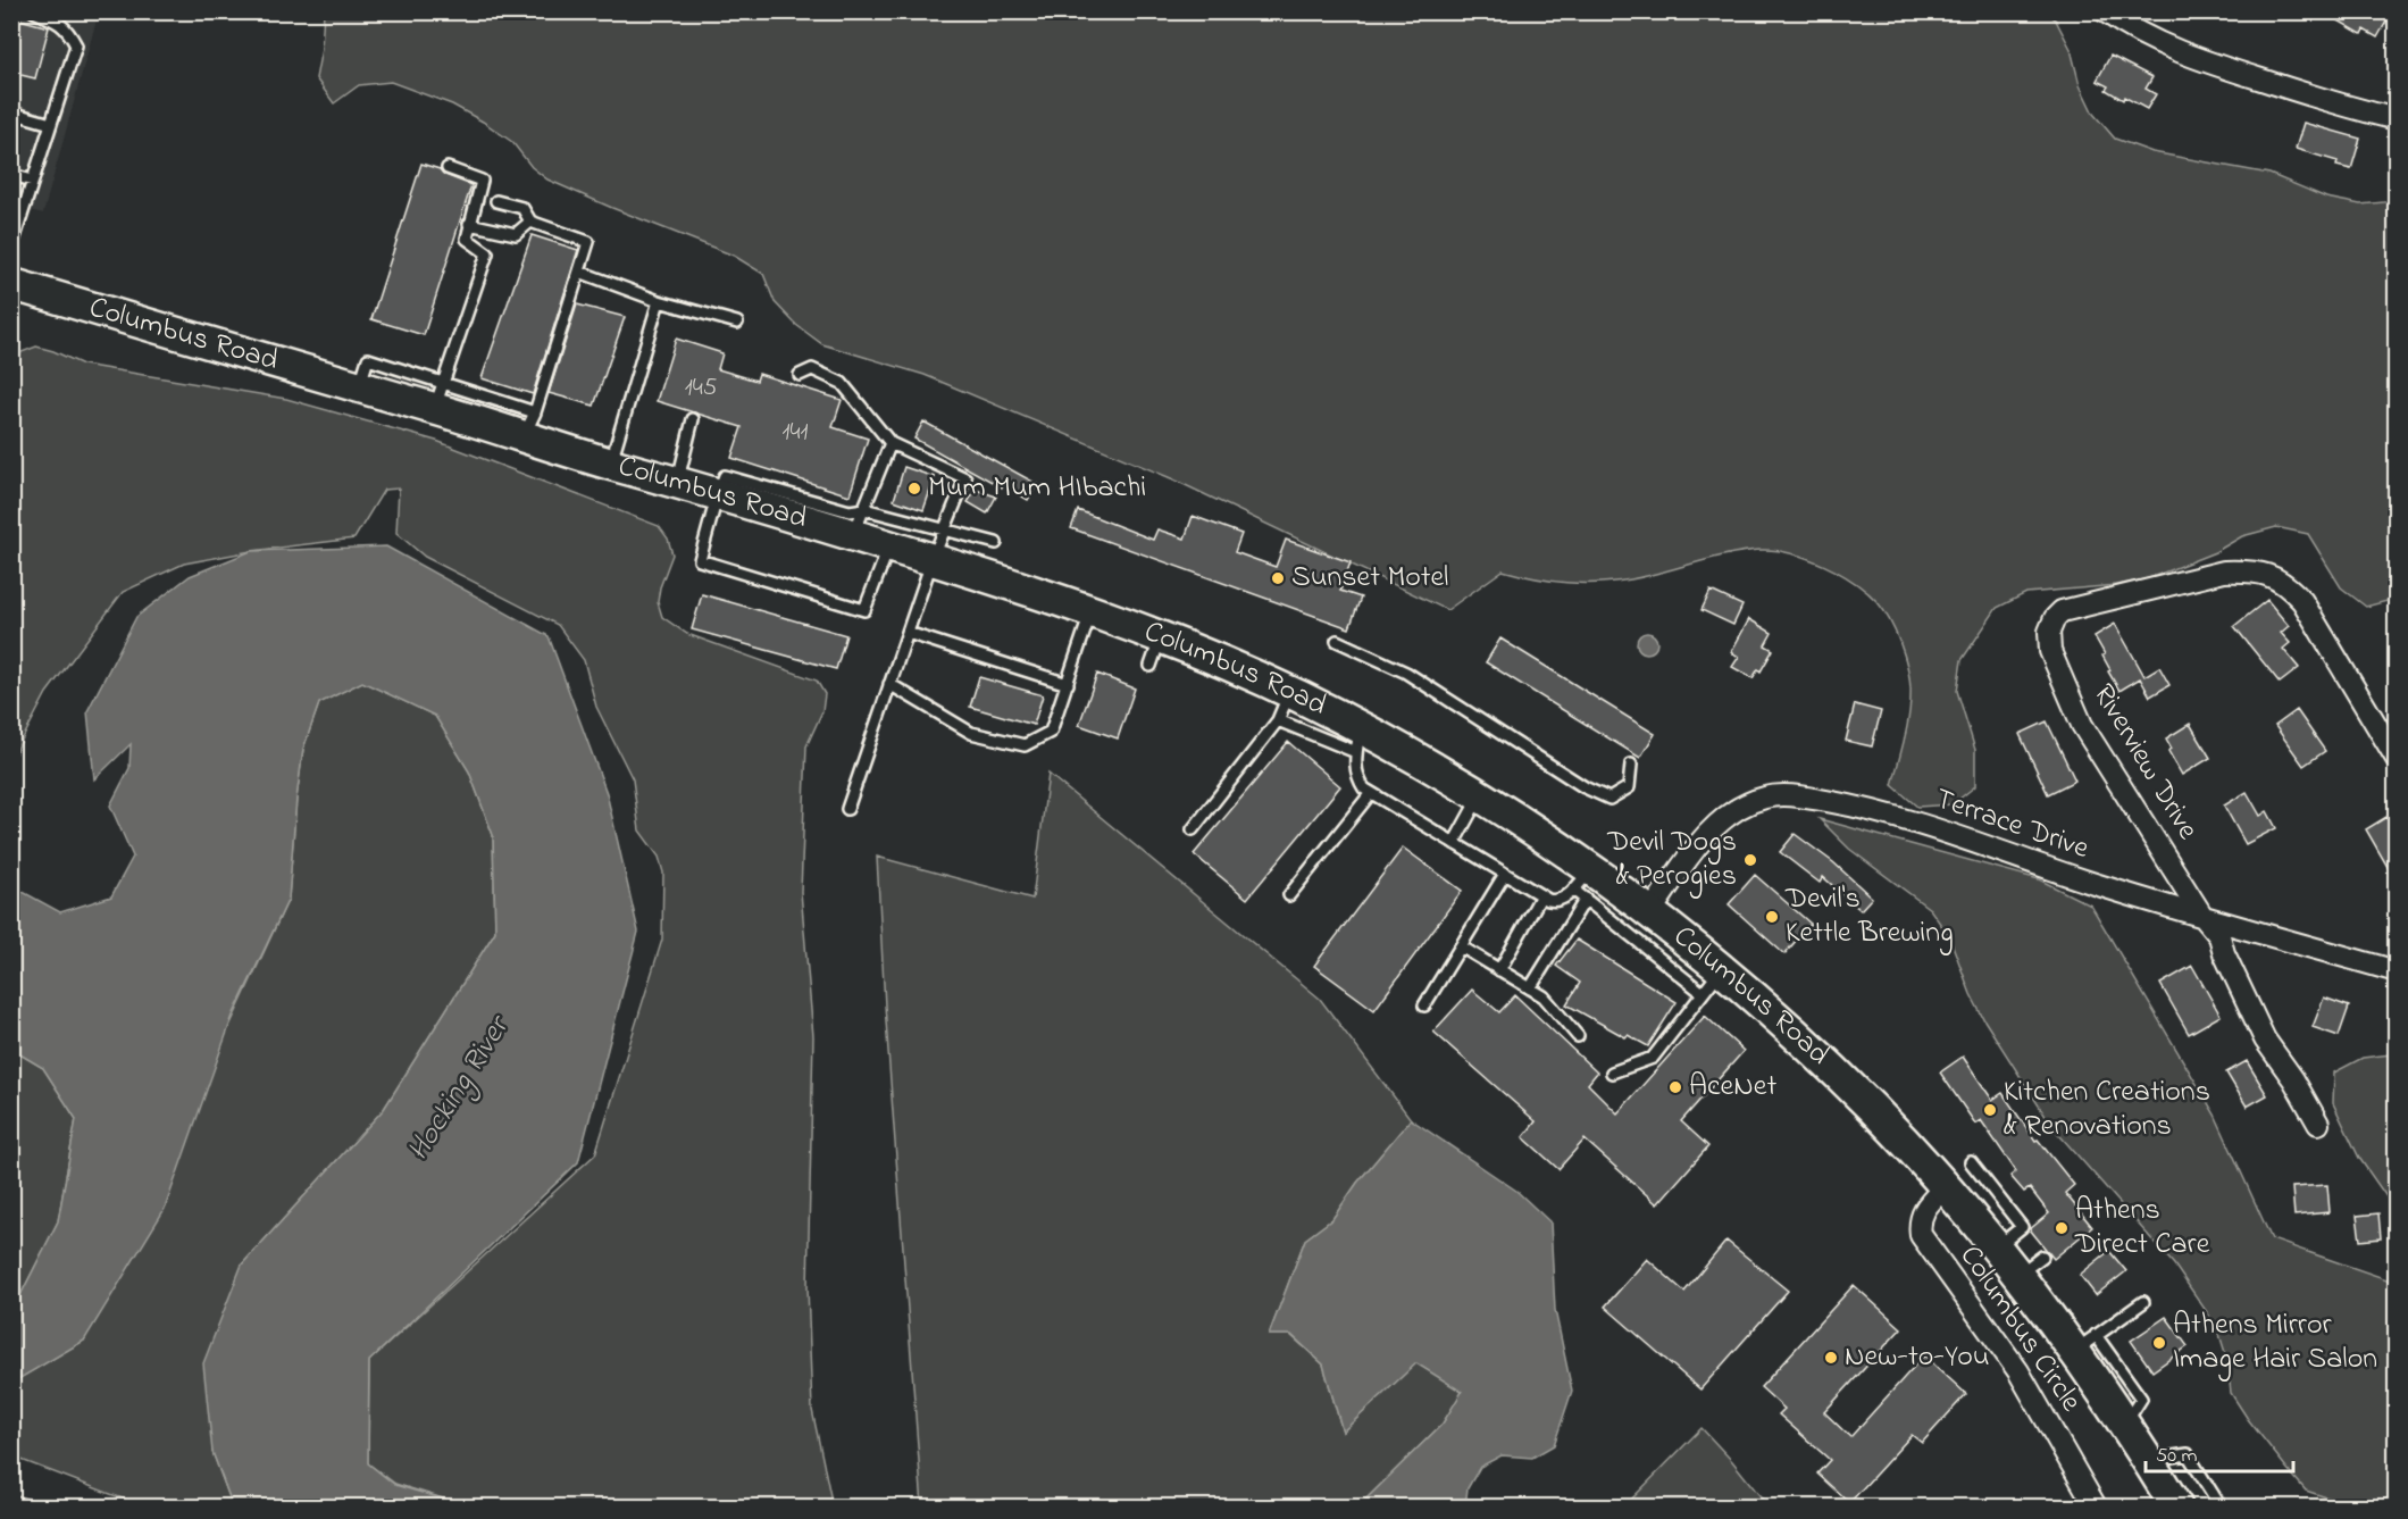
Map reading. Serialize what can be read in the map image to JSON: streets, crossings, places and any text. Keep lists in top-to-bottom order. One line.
{"streets":{"main road":["Columbus Road"],"street":["Riverview Drive","Terrace Drive","Columbus Circle"]},"crossings":[["Columbus Road","Terrace Drive"],["Columbus Road","Columbus Circle"],["Riverview Drive","Terrace Drive"]],"water":["Hocking River"],"places":["Mum Mum HIbachi","Sunset Motel","Devil Dogs & Perogies","Devil's Kettle Brewing","AceNet","Kitchen Creations & Renovations","Athens Direct Care","Athens Mirror Image Hair Salon","New-to-You"],"house_numbers":["145","141"],"scale_bar":"50 m"}
